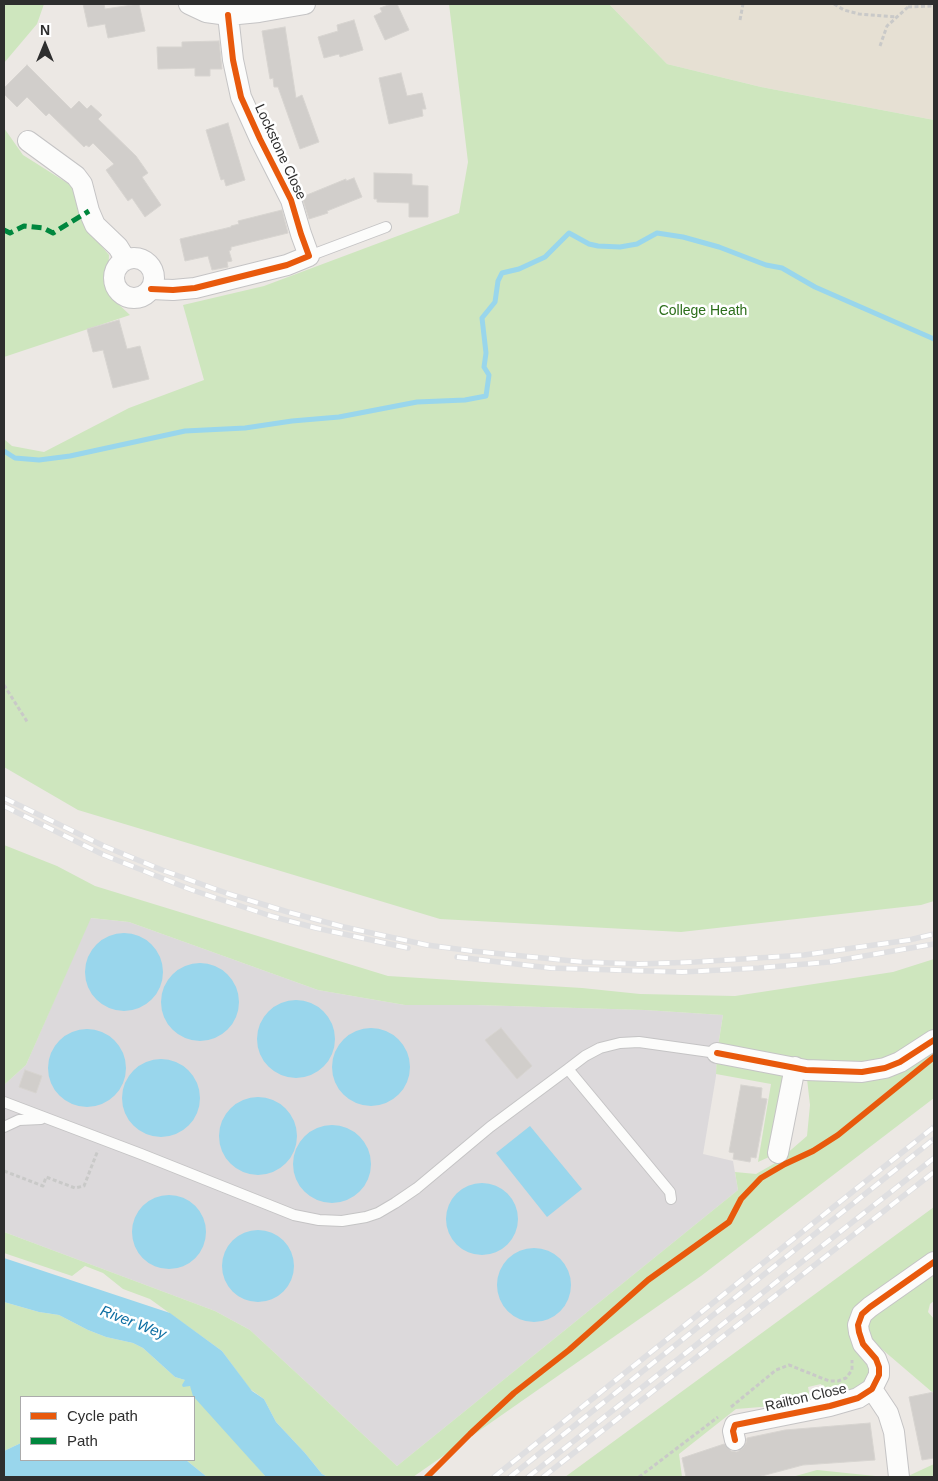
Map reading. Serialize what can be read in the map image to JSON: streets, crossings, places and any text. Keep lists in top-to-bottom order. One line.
{"streets":{"street":["Lockstone Close","Railton Close"]},"water":["River Wey"],"parks":["College Heath"],"legend":["Cycle path","Path"],"north":"top"}
